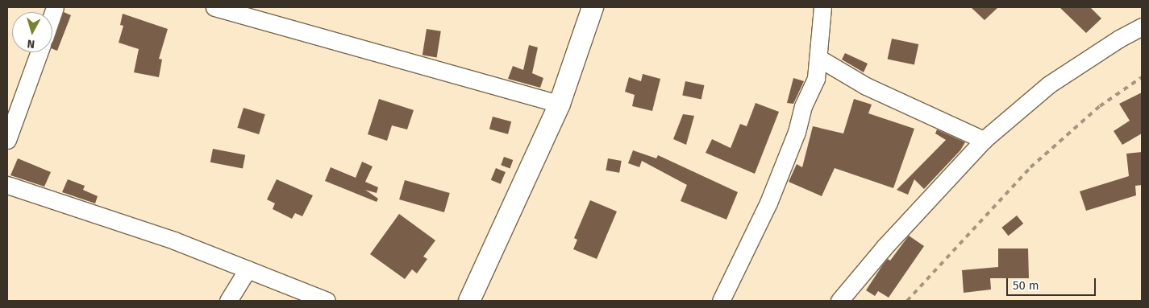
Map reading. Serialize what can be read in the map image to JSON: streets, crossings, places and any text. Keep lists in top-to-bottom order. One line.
{"scale_bar":"50 m","north":"bottom"}
